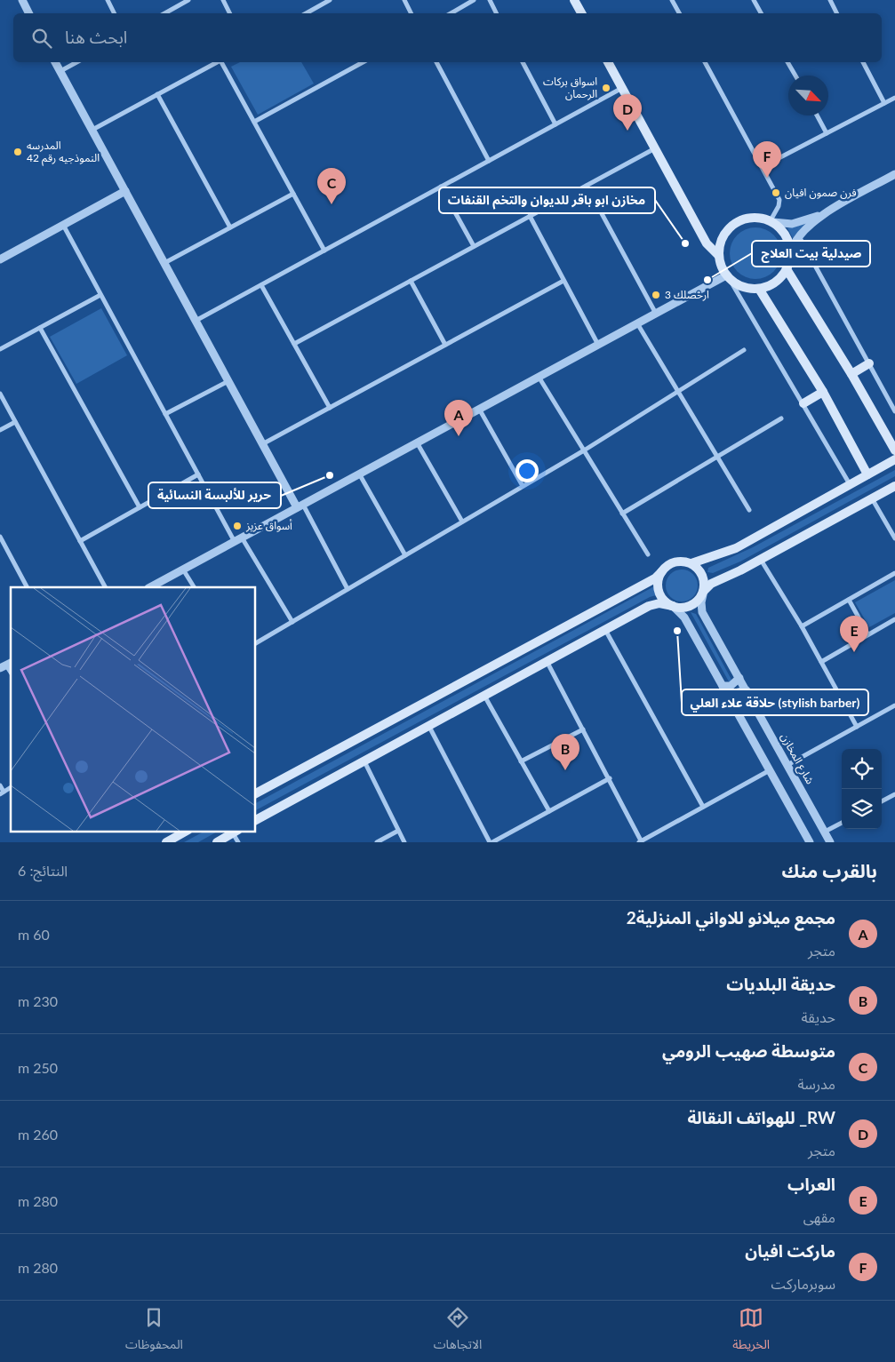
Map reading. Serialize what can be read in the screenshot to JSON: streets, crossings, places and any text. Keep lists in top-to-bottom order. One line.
{"streets":{"street":["شارع المخازن"]},"places":["اسواق بركات الرحمان","المدرسه النموذجيه رقم 42","فرن صمون افيان","مخازن ابو باقر للديوان والتخم القنفات","صيدلية بيت العلاج","ارخصلك 3","حرير للألبسة النسائية","أسواق عزيز","حلاقة علاء العلي (stylish barber)"],"north":"bottom right","page":{"search":"ابحث هنا","pins":["D","F","C","A","E","B"],"heading":["بالقرب منك","النتائج: 6"],"list":[{"mark":"A","name":"مجمع ميلانو للاواني المنزلية2","note":"متجر","value":"60 m"},{"mark":"B","name":"حديقة البلديات","note":"حديقة","value":"230 m"},{"mark":"C","name":"متوسطة صهيب الرومي","note":"مدرسة","value":"250 m"},{"mark":"D","name":"RW_ للهواتف النقالة","note":"متجر","value":"260 m"},{"mark":"E","name":"العراب","note":"مقهى","value":"280 m"},{"mark":"F","name":"ماركت افيان","note":"سوبرماركت","value":"280 m"}],"nav":["الخريطة","الاتجاهات","المحفوظات"]}}
